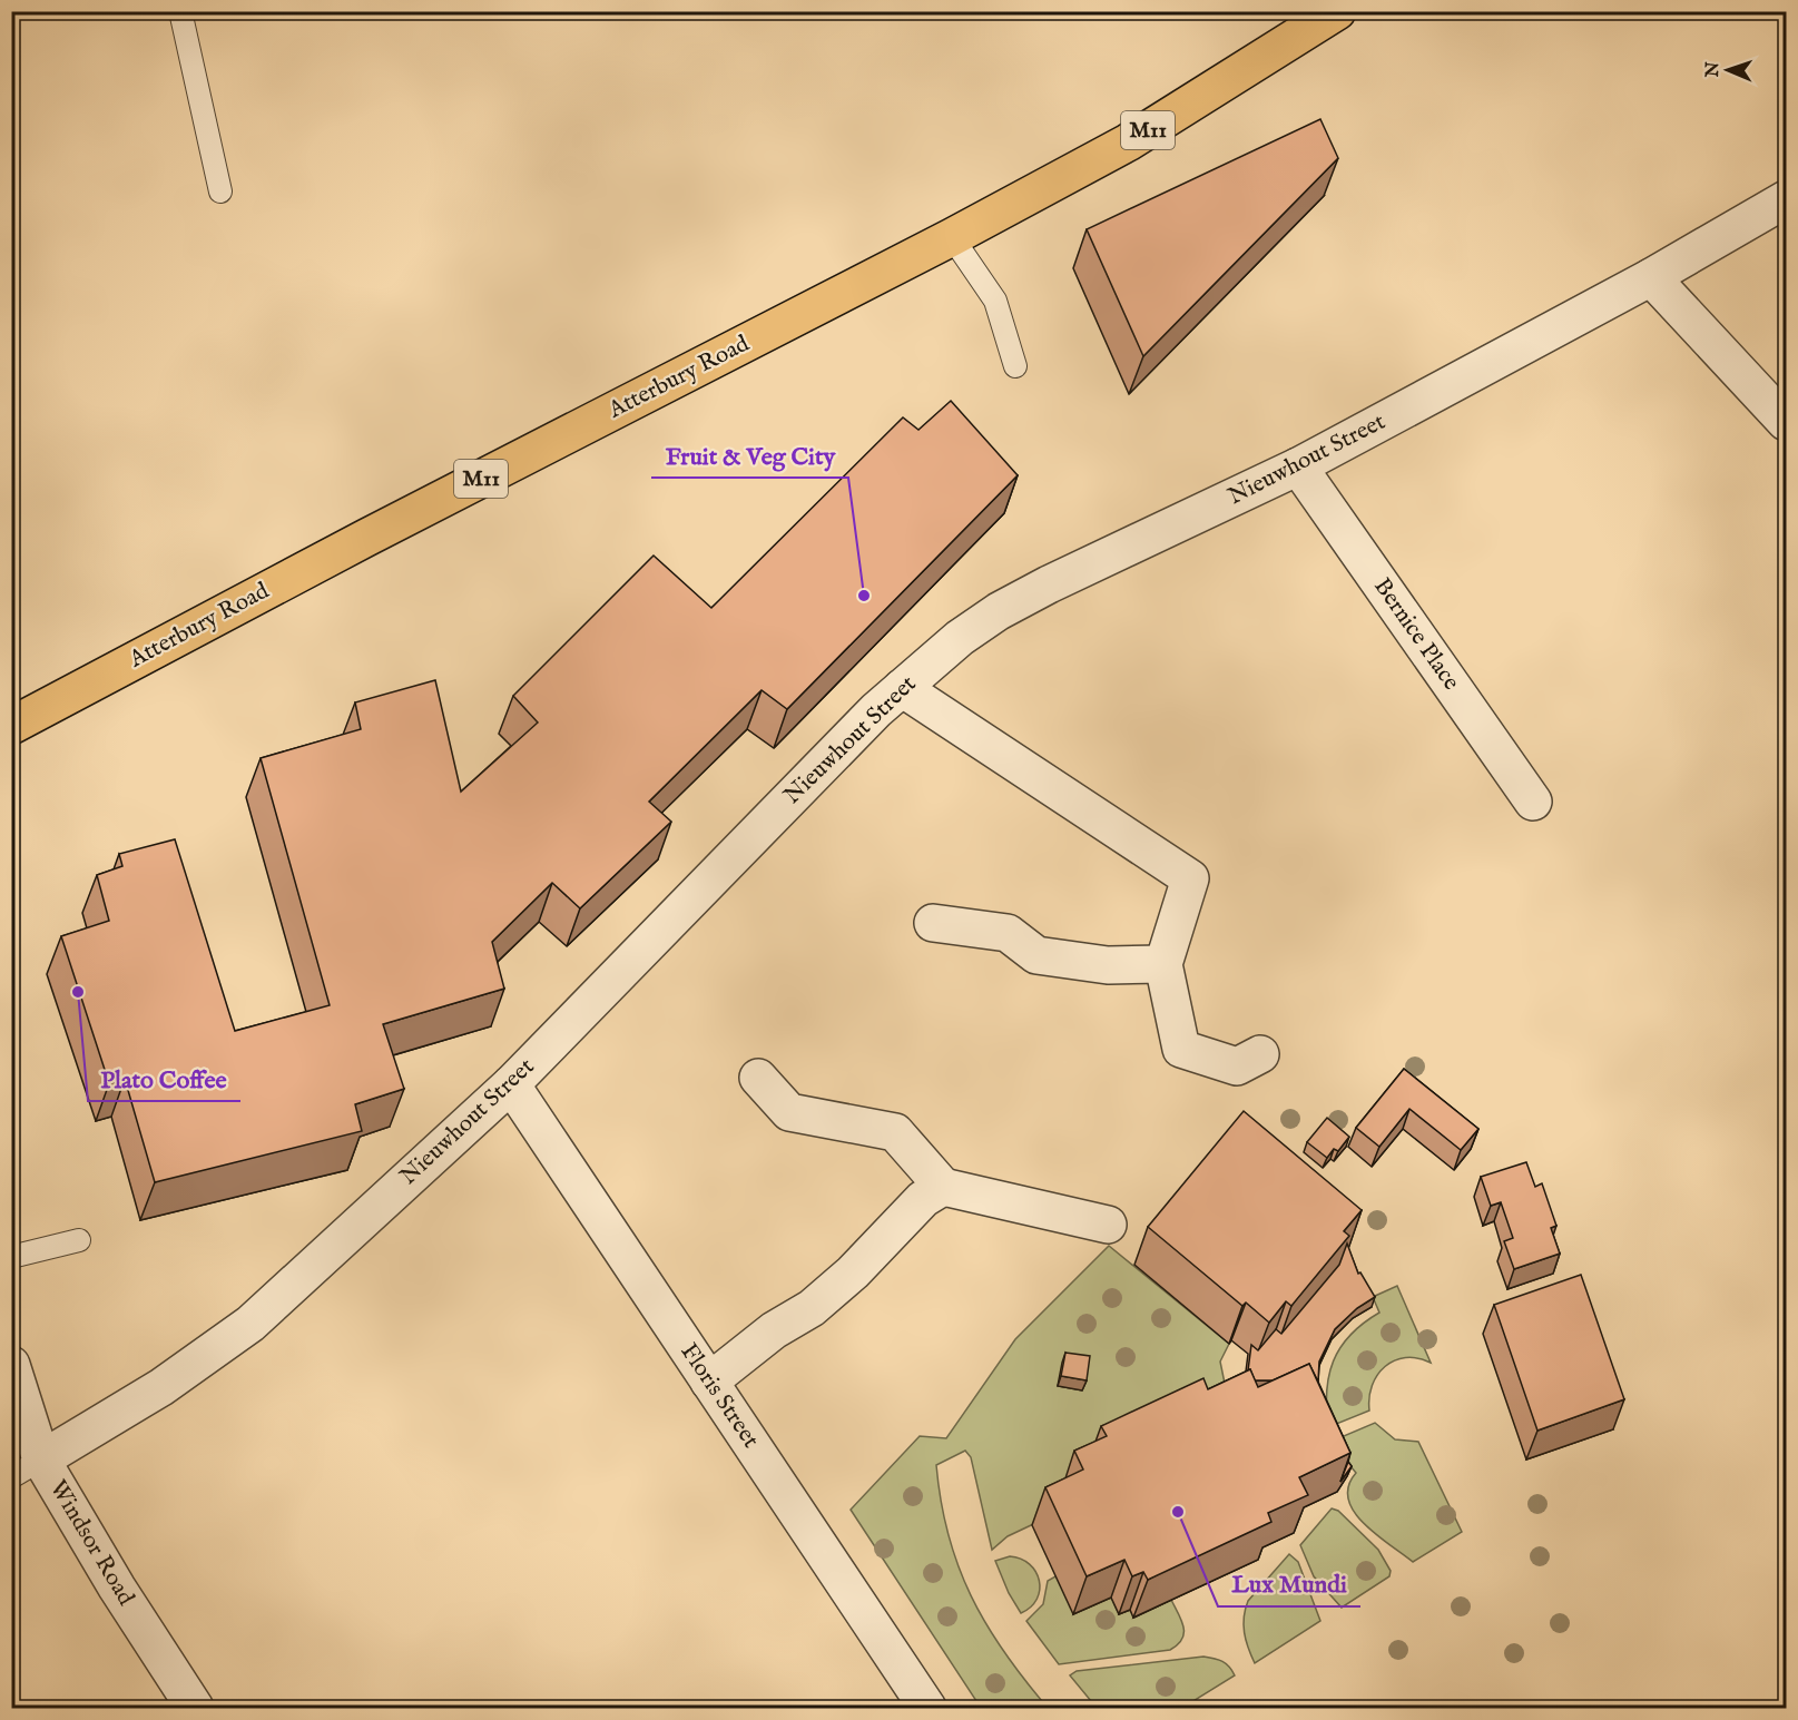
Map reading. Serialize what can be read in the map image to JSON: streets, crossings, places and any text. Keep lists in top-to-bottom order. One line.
{"streets":{"main road":["M11","Atterbury Road"],"street":["Nieuwhout Street","Bernice Place","Floris Street","Windsor Road"]},"crossings":[["Nieuwhout Street","Bernice Place"],["Nieuwhout Street","Floris Street"],["Nieuwhout Street","Windsor Road"]],"places":["Fruit & Veg City","Plato Coffee","Lux Mundi"],"north":"left"}
